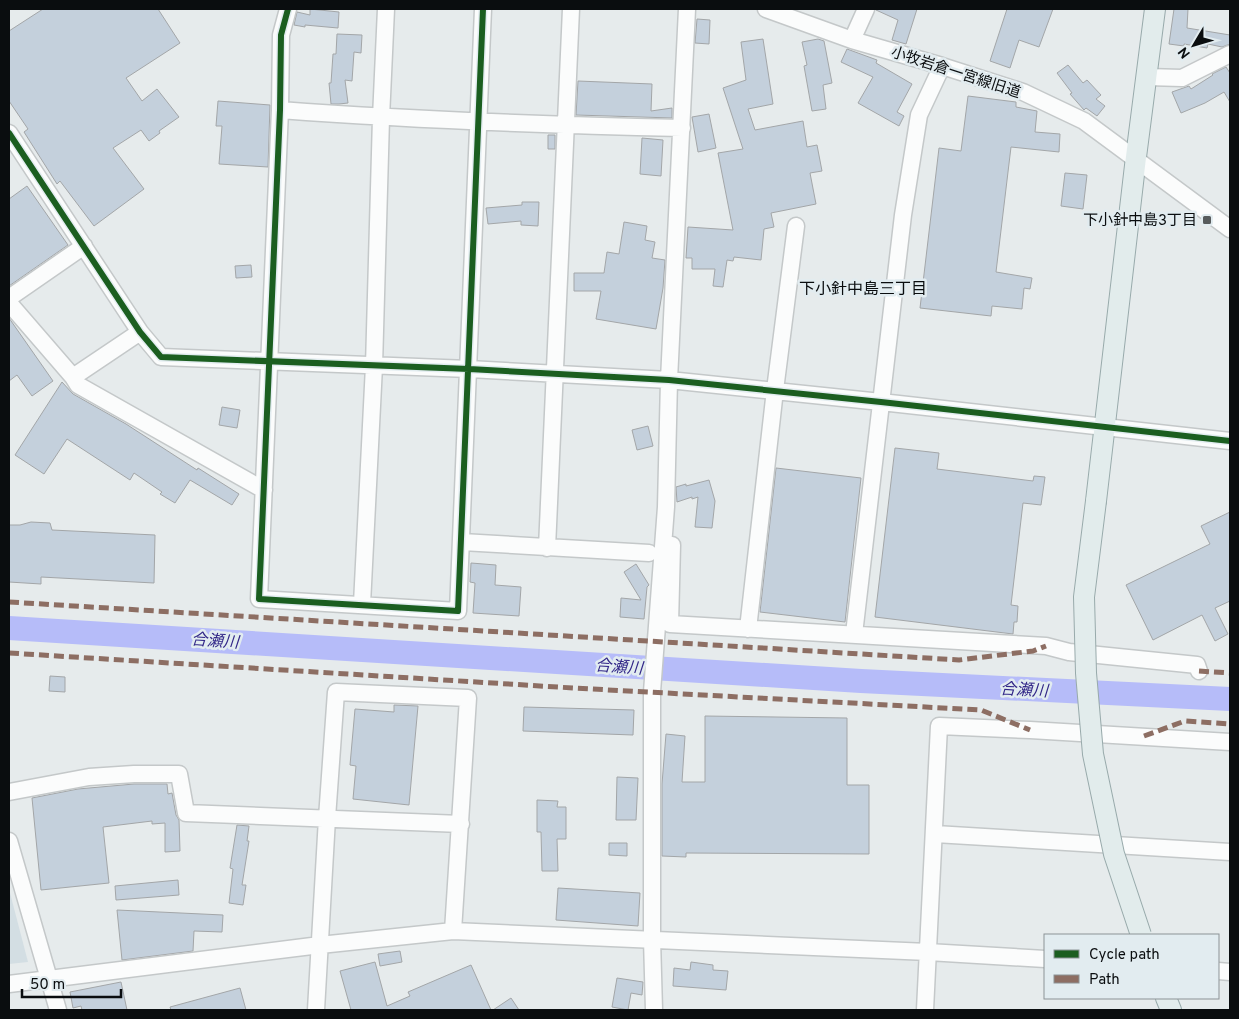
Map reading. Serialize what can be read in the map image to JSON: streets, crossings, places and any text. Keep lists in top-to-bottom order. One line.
{"streets":{"street":["小牧岩倉一宮線旧道"]},"districts":["下小針中島三丁目"],"water":["合瀬川"],"places":{"transit":["下小針中島3丁目"]},"legend":["Cycle path","Path"],"scale_bar":"50 m","north":"bottom left"}
